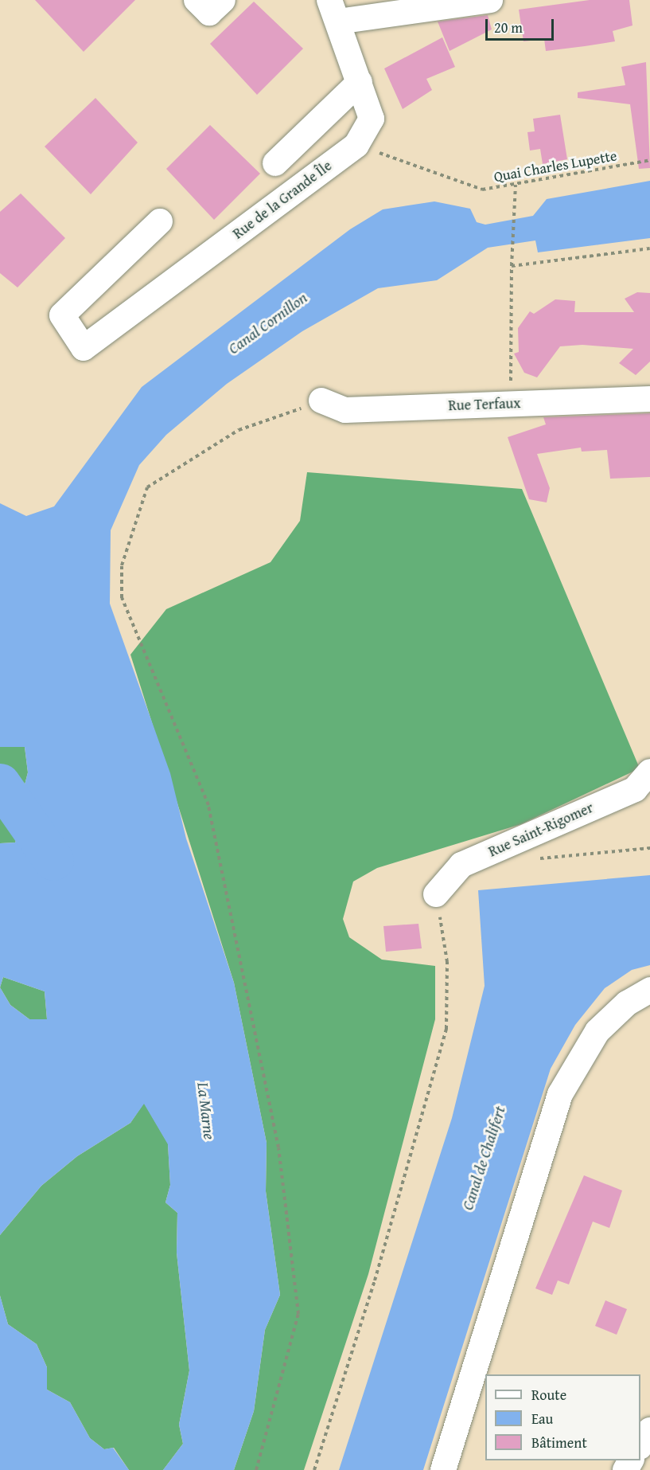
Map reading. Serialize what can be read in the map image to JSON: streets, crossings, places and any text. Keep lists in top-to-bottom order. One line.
{"streets":{"street":["Rue de la Grande Île","Rue Terfaux","Rue Saint-Rigomer"],"path":["Quai Charles Lupette"]},"crossings":[["Quai Charles Lupette","Rue de la Grande Île"]],"water":["Canal Cornillon","La Marne","Canal de Chalifert"],"legend":["Route","Eau","Bâtiment"],"scale_bar":"20 m"}
